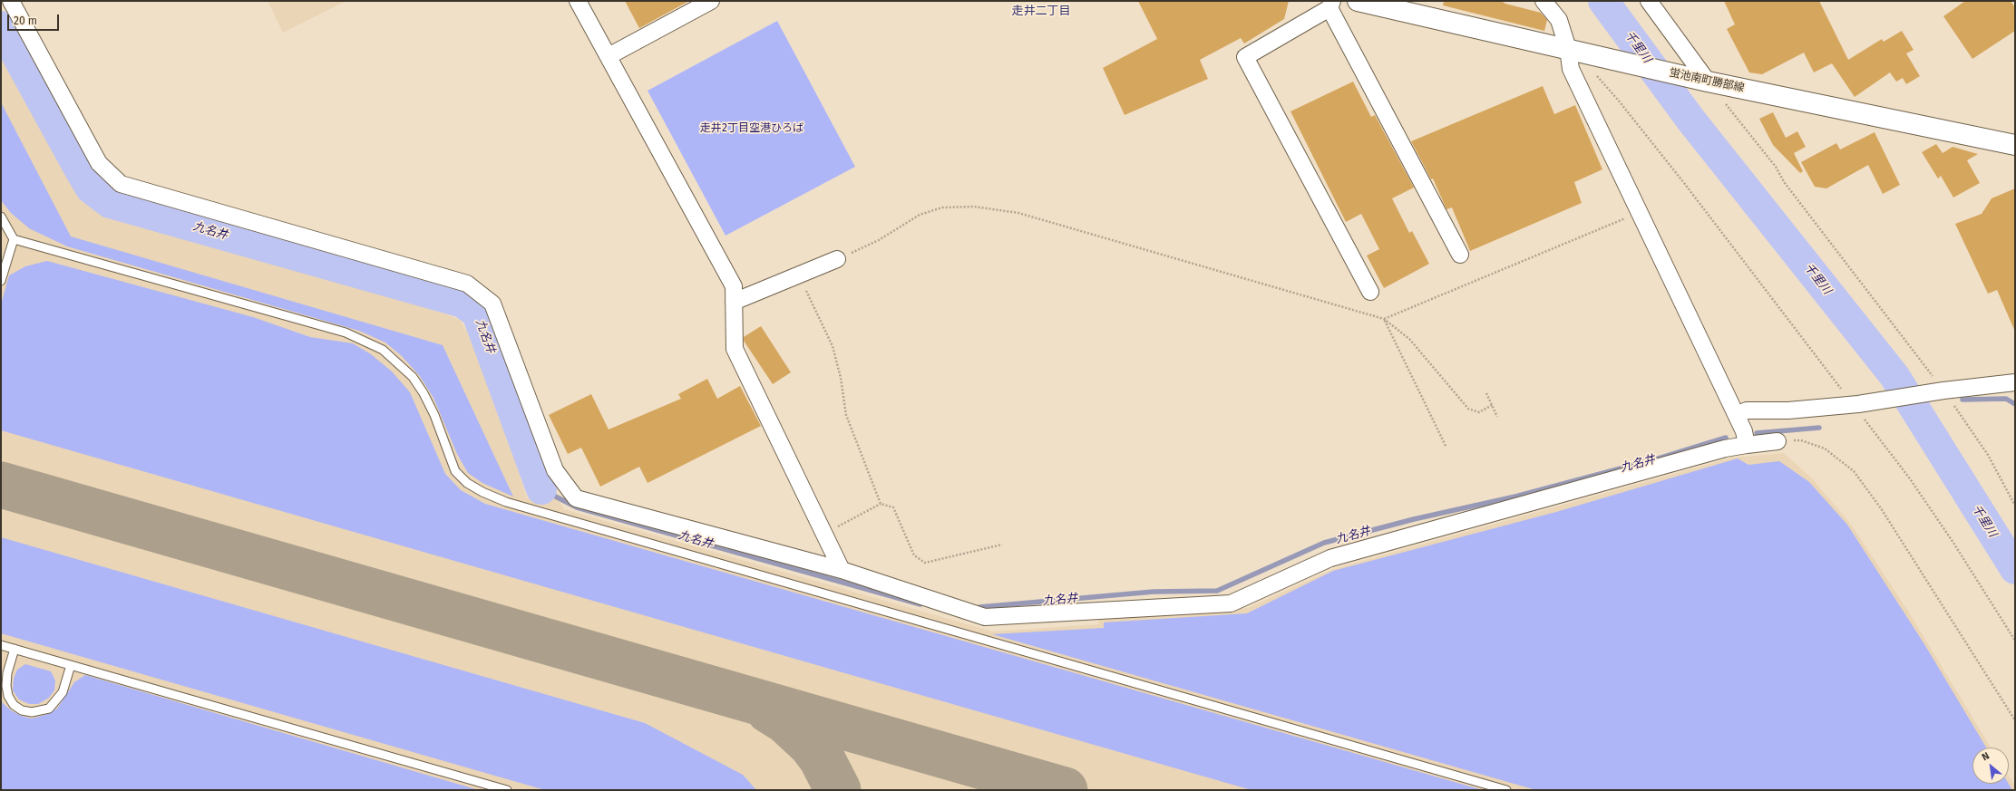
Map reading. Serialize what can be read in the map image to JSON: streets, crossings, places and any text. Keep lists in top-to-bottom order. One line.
{"streets":{"street":["蛍池南町勝部線"]},"districts":["走井二丁目"],"water":["千里川","九名井"],"parks":["走井2丁目空港ひろば"],"scale_bar":"20 m","north":"top left"}
